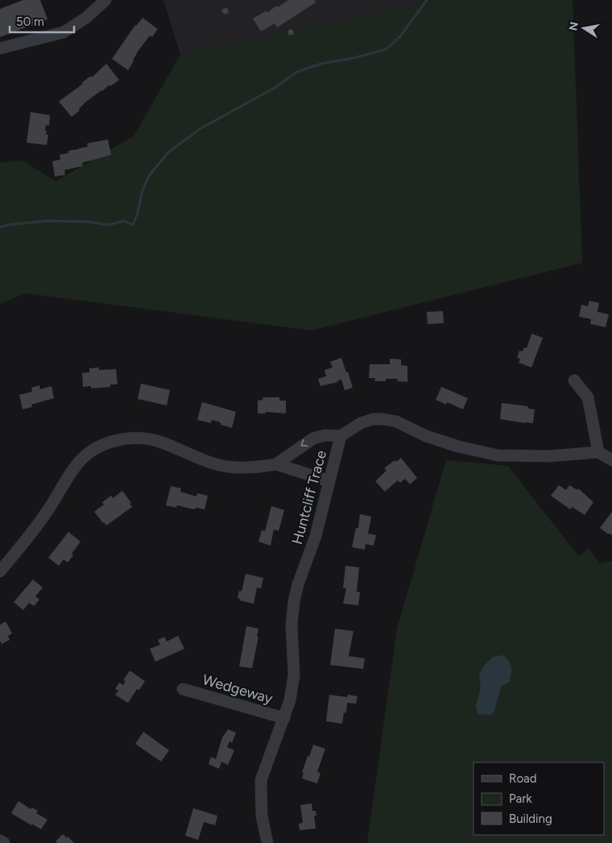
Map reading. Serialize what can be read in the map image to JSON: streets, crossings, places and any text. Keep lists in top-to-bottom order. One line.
{"streets":{"street":["Huntcliff Trace","Wedgeway"]},"crossings":[["Huntcliff Trace","Wedgeway"]],"legend":["Road","Park","Building"],"scale_bar":"50 m","north":"left"}
